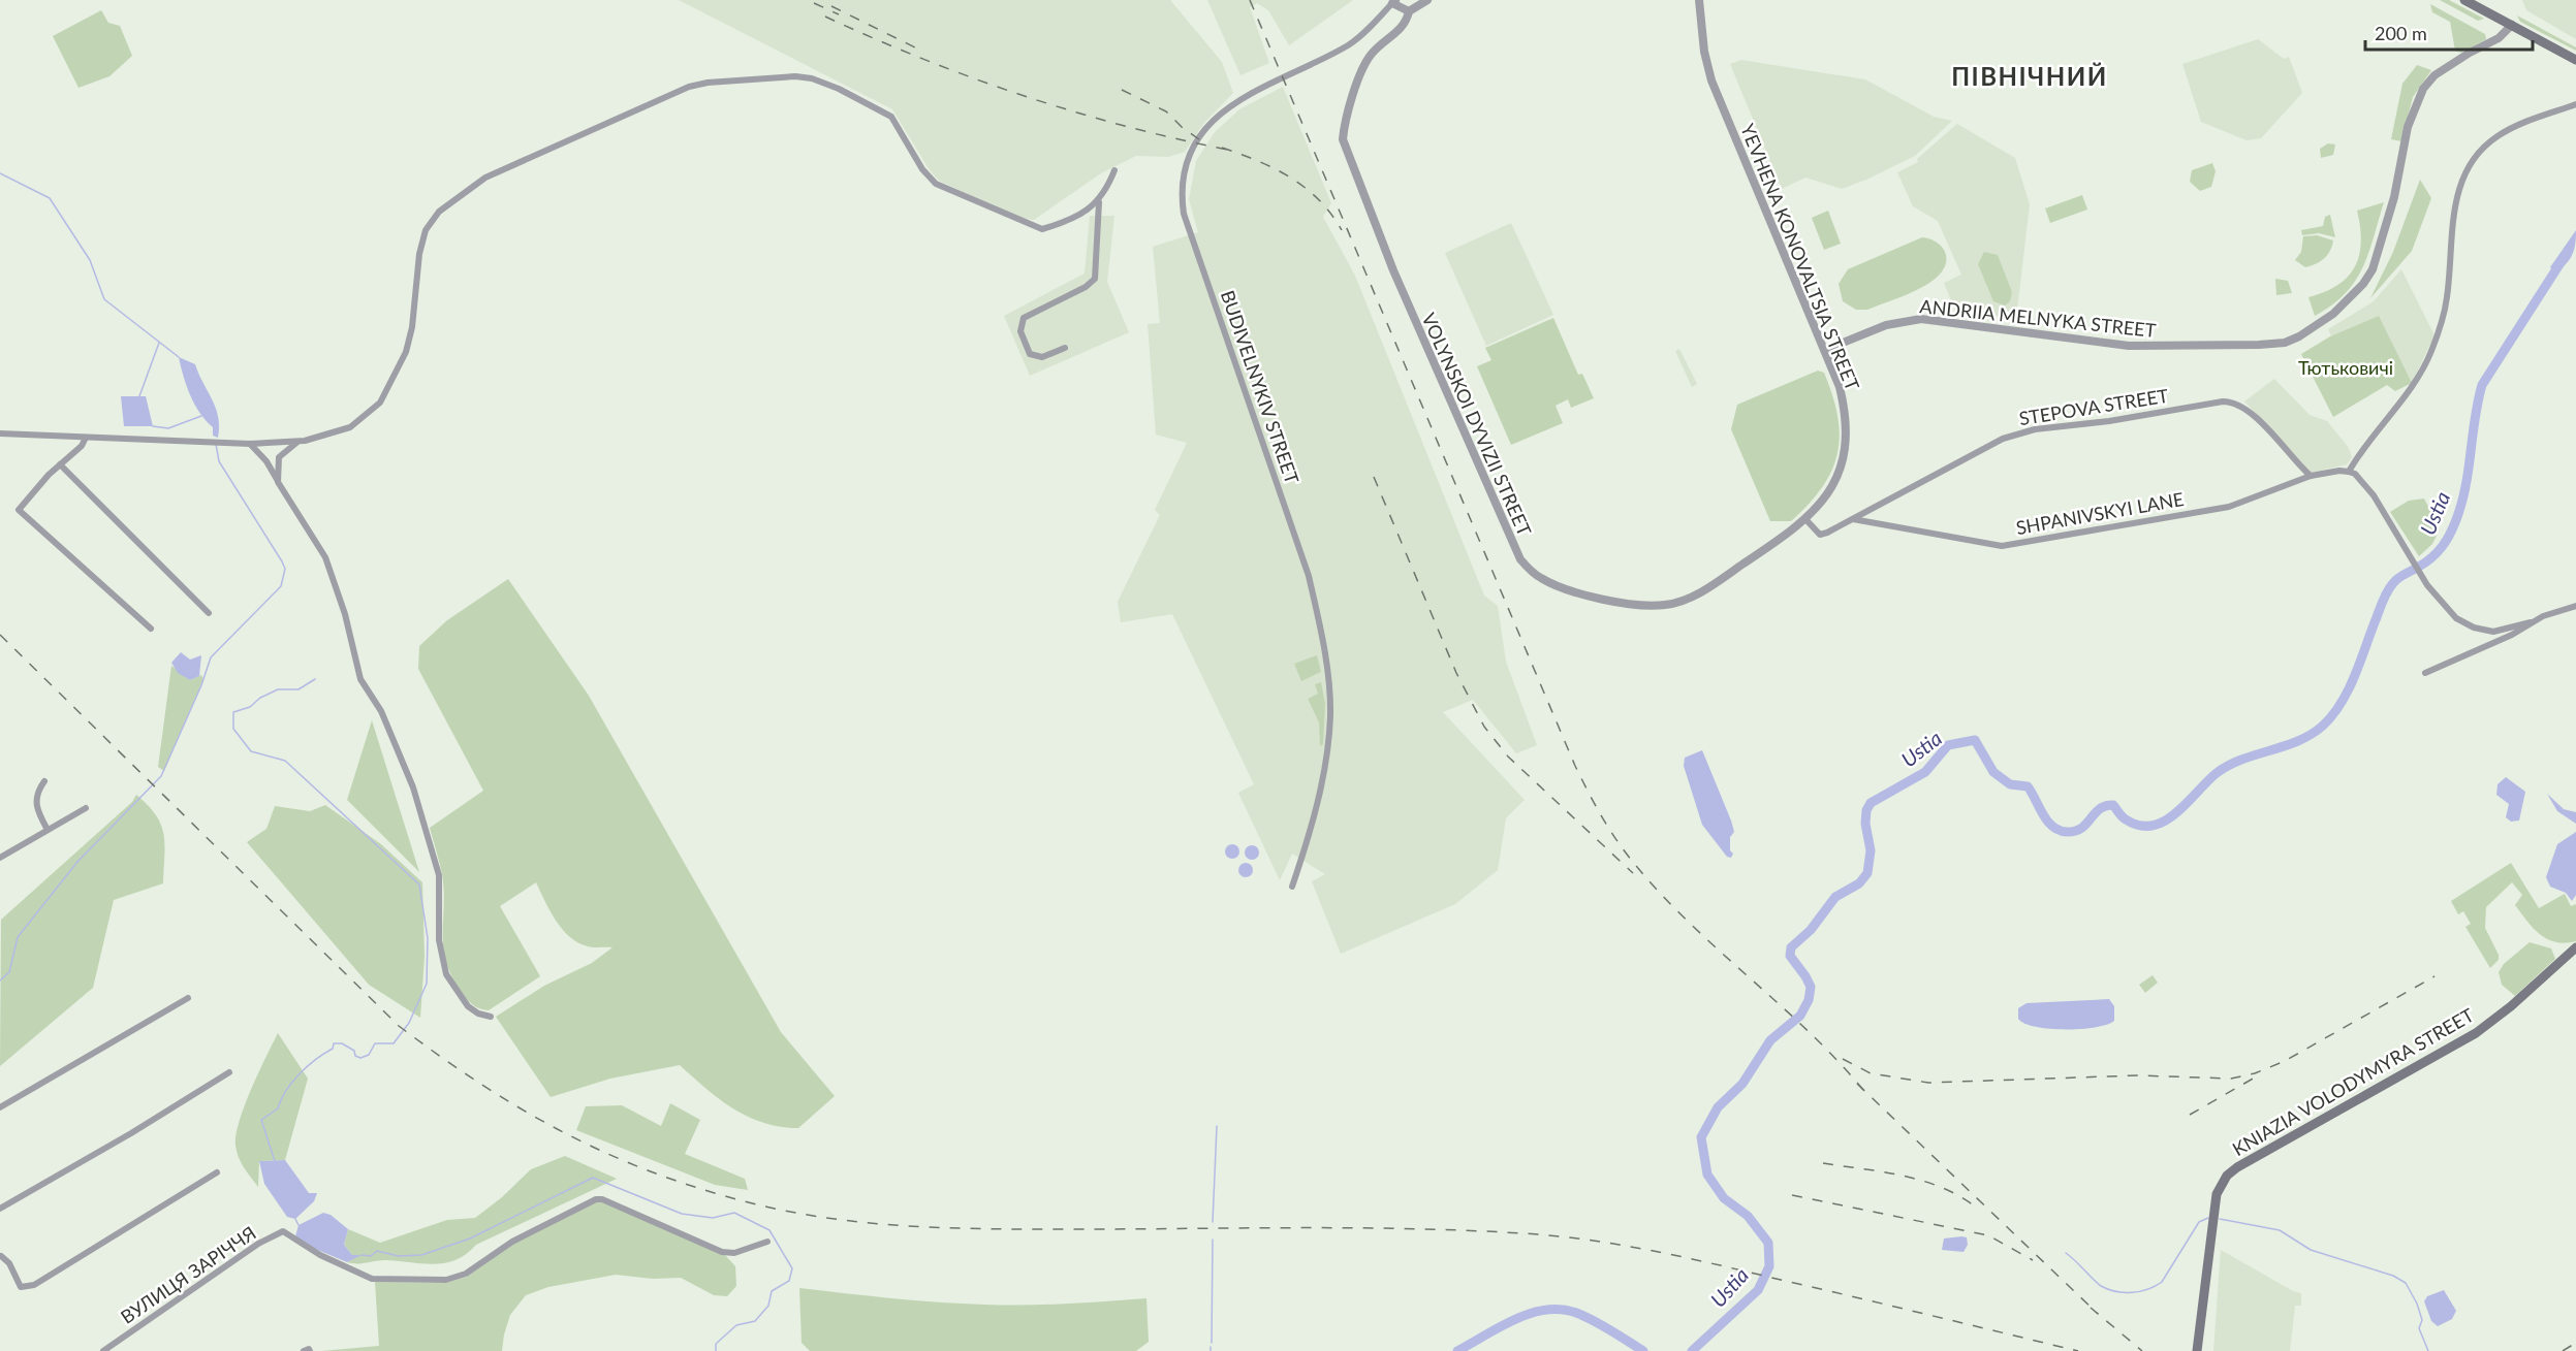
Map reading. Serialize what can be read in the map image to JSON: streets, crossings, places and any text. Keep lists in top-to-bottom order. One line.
{"streets":{"main road":["KNIAZIA VOLODYMYRA STREET"],"street":["YEVHENA KONOVALTSIA STREET","ANDRIIA MELNYKA STREET","BUDIVELNYKIV STREET","STEPOVA STREET","VOLYNSKOI DYVIZII STREET","SHPANIVSKYI LANE","ВУЛИЦЯ ЗАРІЧЧЯ"]},"crossings":[["YEVHENA KONOVALTSIA STREET","ANDRIIA MELNYKA STREET"],["YEVHENA KONOVALTSIA STREET","STEPOVA STREET"],["YEVHENA KONOVALTSIA STREET","VOLYNSKOI DYVIZII STREET"],["STEPOVA STREET","VOLYNSKOI DYVIZII STREET"],["STEPOVA STREET","SHPANIVSKYI LANE"]],"districts":["ПІВНІЧНИЙ"],"water":["Ustia"],"parks":["Тютьковичі"],"scale_bar":"200 m"}
